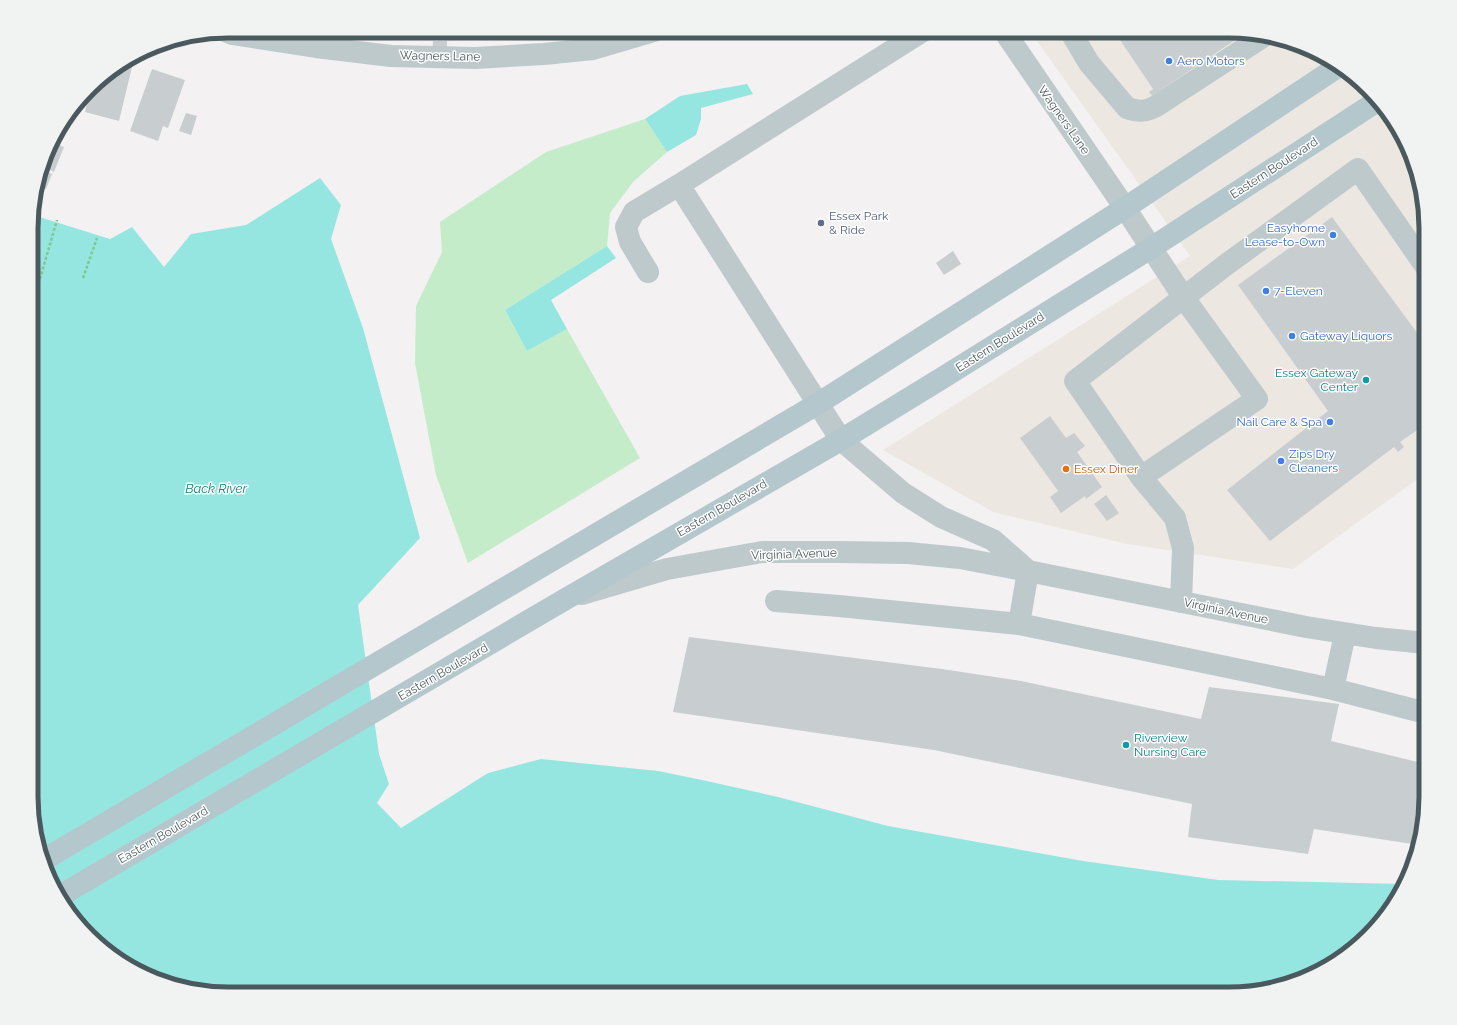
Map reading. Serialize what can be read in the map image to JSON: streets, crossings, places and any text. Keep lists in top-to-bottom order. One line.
{"streets":{"main road":["Eastern Boulevard"],"street":["Wagners Lane","Virginia Avenue"]},"crossings":[["Wagners Lane","Eastern Boulevard"],["Eastern Boulevard","Virginia Avenue"]],"water":["Back River"],"places":["Aero Motors","Essex Park & Ride","Easyhome Lease-to-Own","7-Eleven","Gateway Liquors","Essex Gateway Center","Nail Care & Spa","Zips Dry Cleaners","Essex Diner","Riverview Nursing Care"]}
